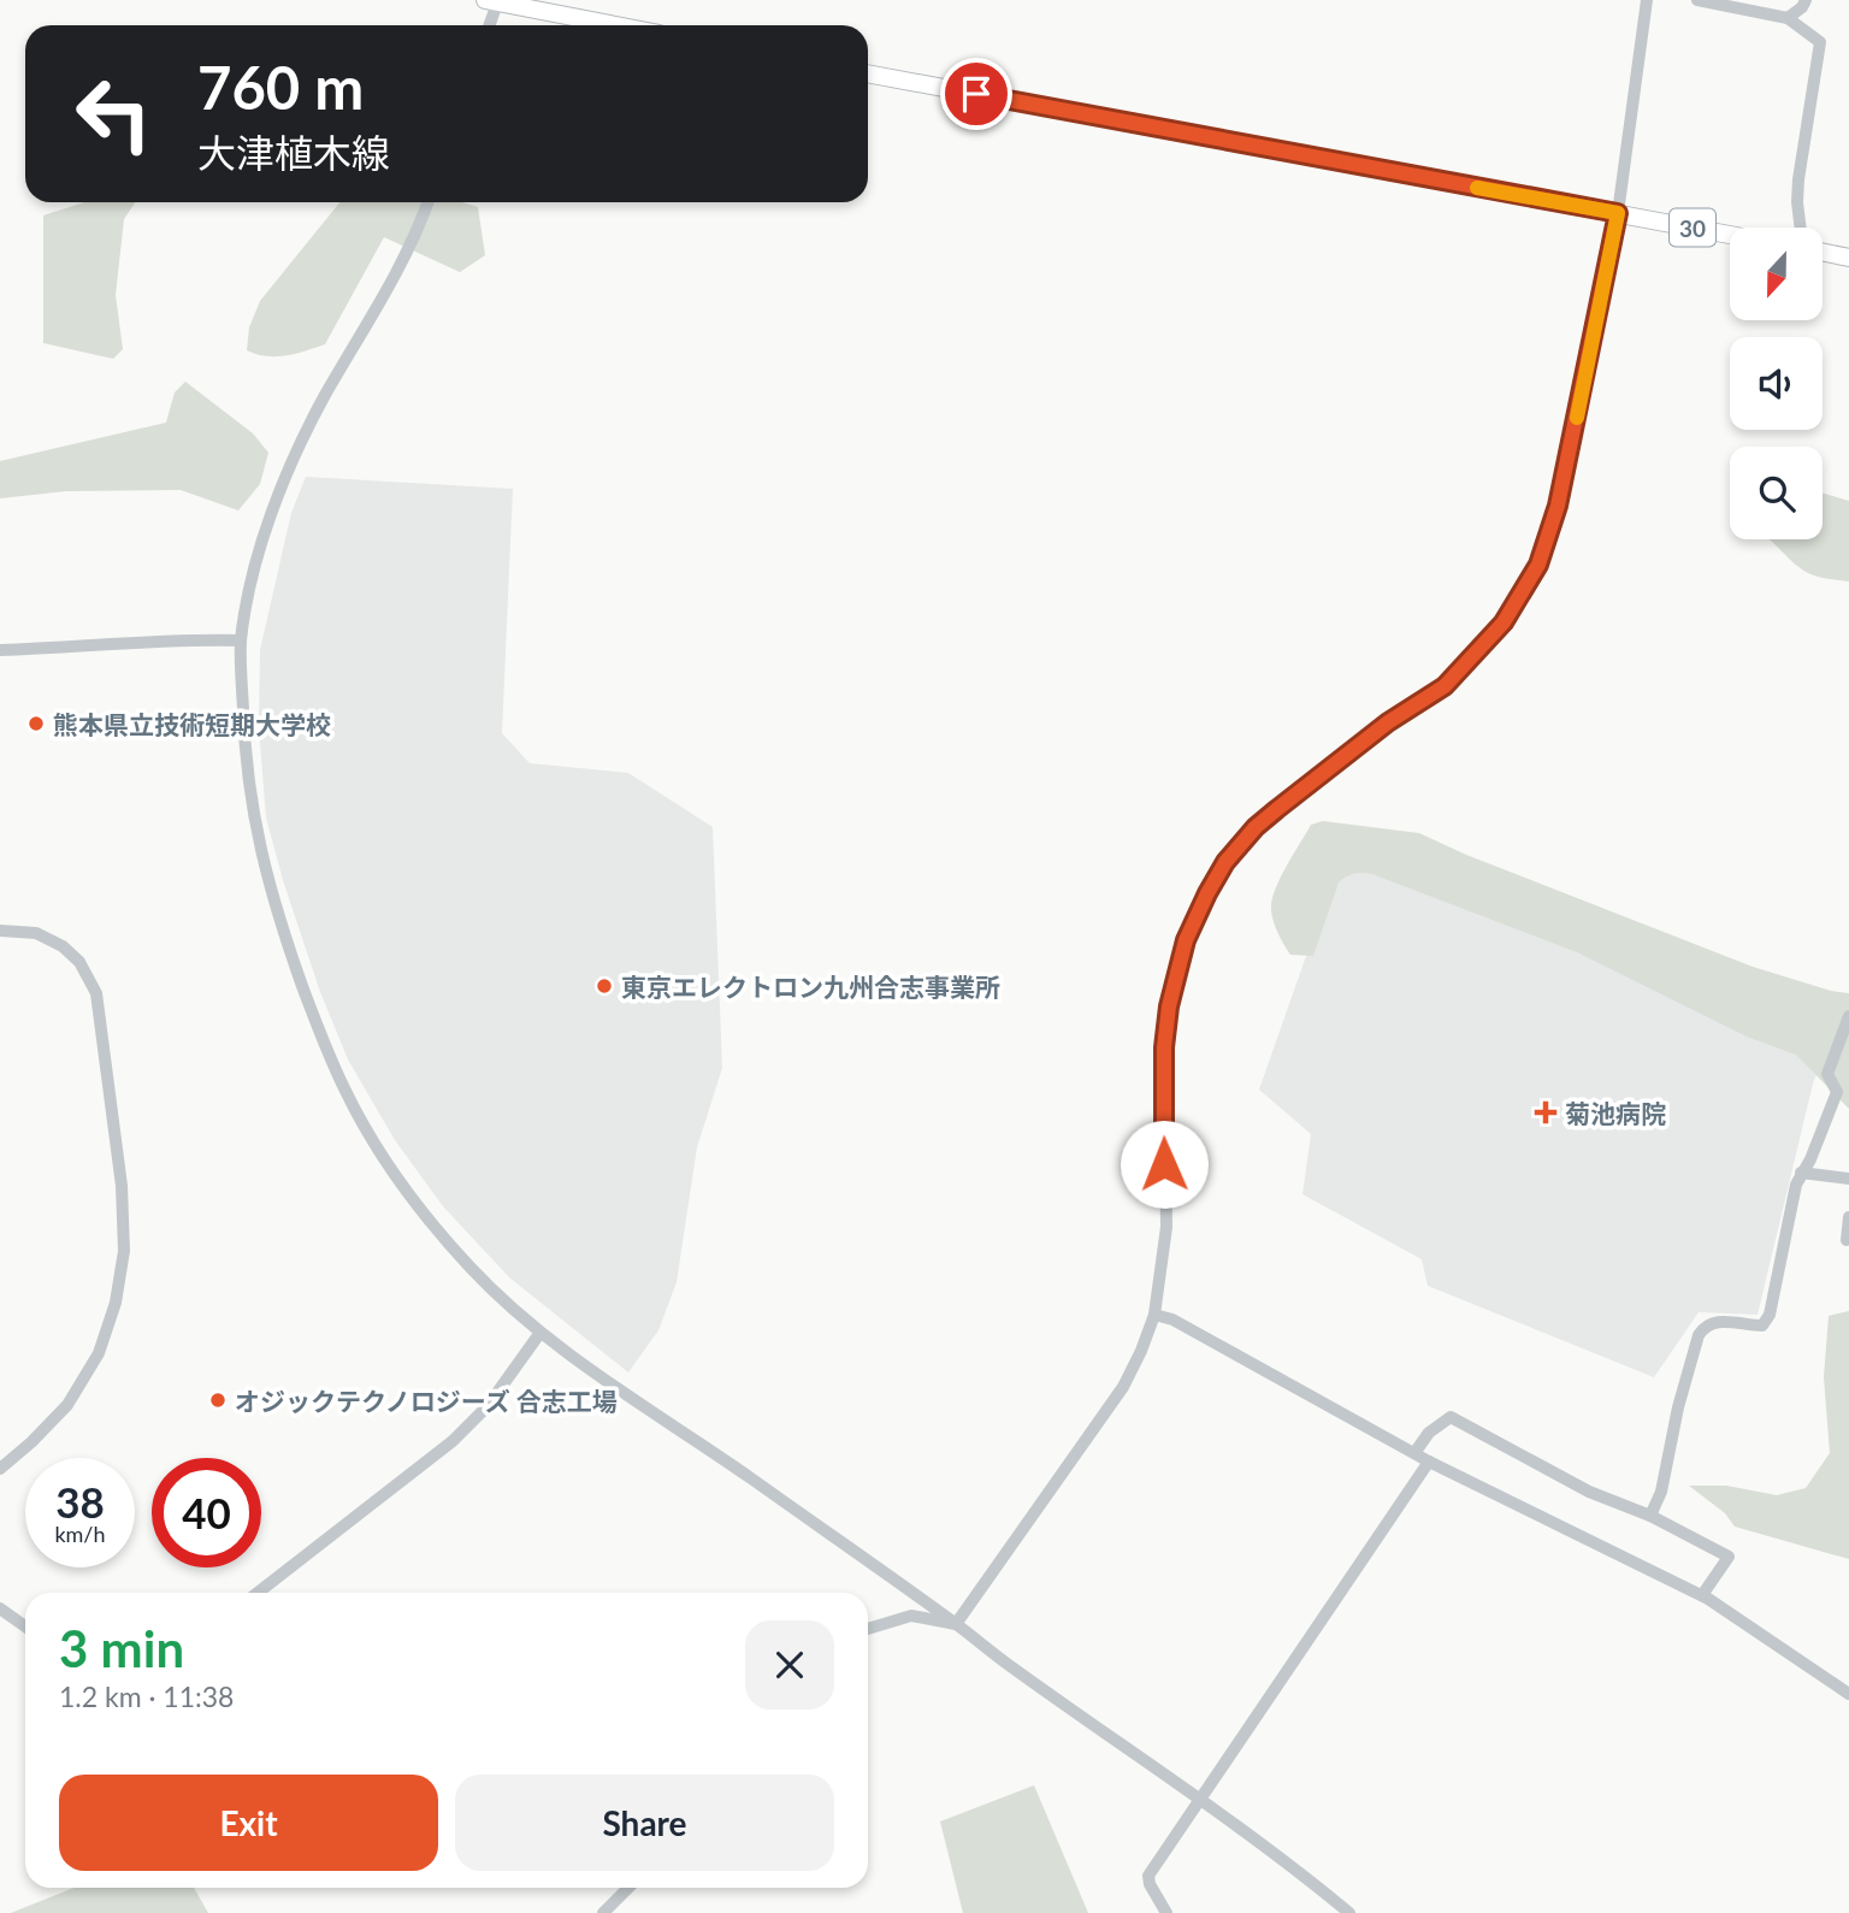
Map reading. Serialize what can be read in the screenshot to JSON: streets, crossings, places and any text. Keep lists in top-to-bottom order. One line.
{"streets":{"main road":["30"]},"places":{"other":["熊本県立技術短期大学校","東京エレクトロン九州合志事業所","オジックテクノロジーズ 合志工場"],"health":["菊池病院"]},"north":"bottom","page":{"turn":["760 m","大津植木線"],"speed":"38 km/h","limit":"40","heading":["3 min","1.2 km · 11:38"],"buttons":["Exit","Share"]}}
